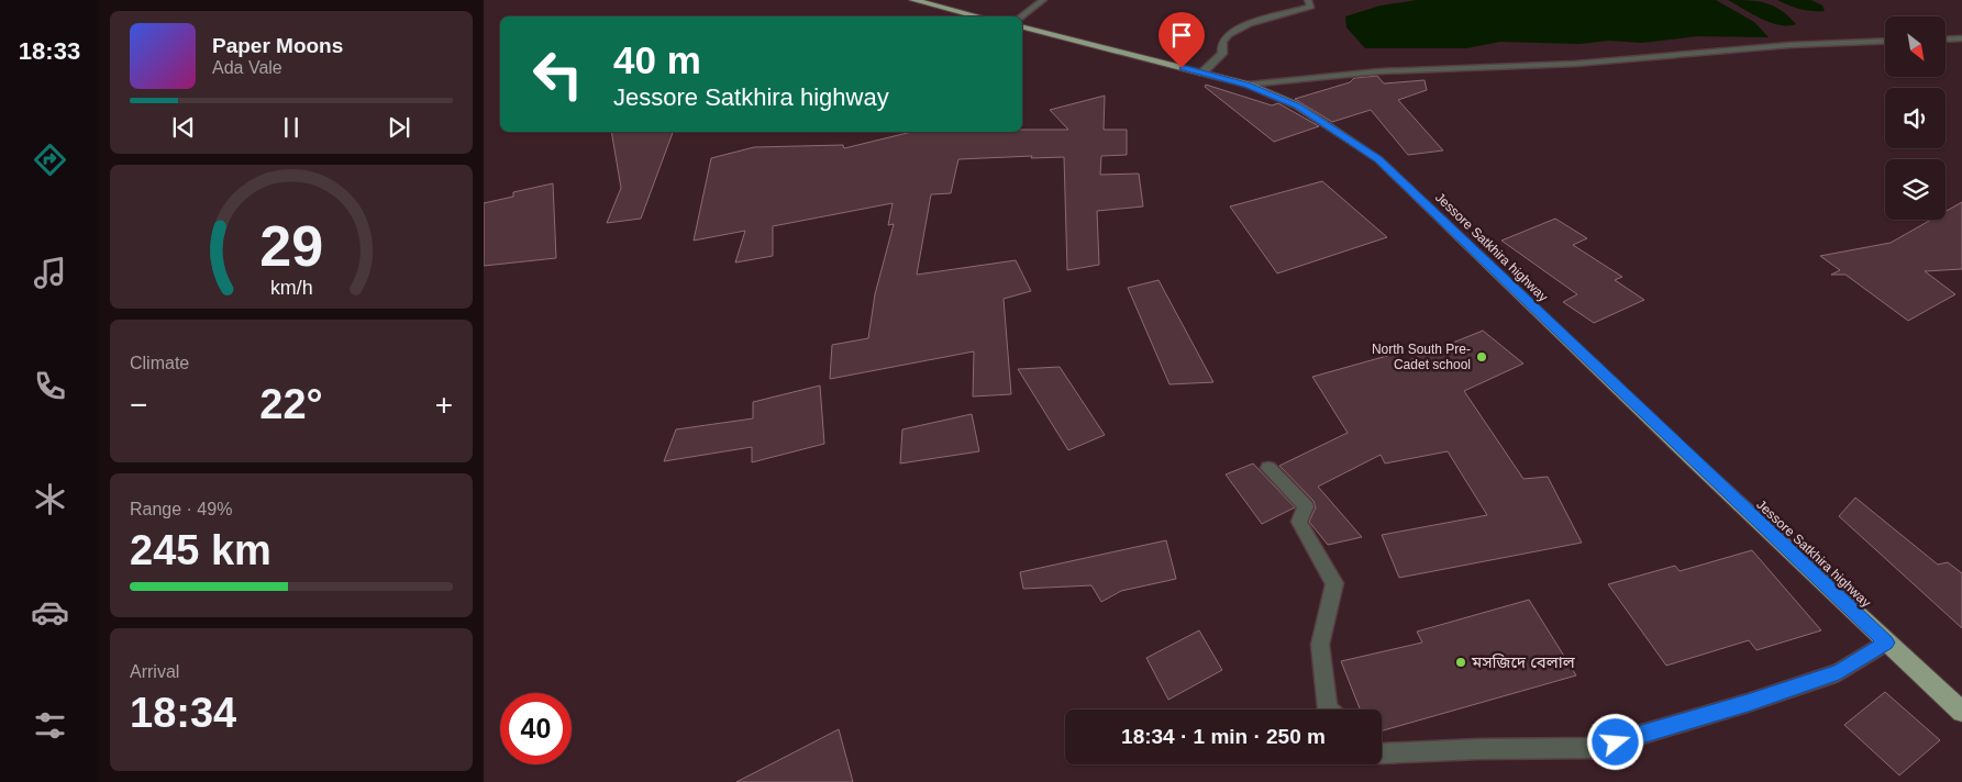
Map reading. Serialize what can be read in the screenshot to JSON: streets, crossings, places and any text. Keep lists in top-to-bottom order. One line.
{"streets":{"highway":["Jessore Satkhira highway"]},"places":["North South Pre- Cadet school","মসজিদে বেলাল"],"north":"bottom right","page":{"tabs":"18:33","turn":["40 m","Jessore Satkhira highway"],"song":["Paper Moons","Ada Vale"],"tile":["Climate",["Range · 49%","245 km"],["Arrival","18:34"]],"heat":["−","22°","+"],"limit":"40","trip":"18:34 · 1 min · 250 m","gauge":["29","km/h"]}}
